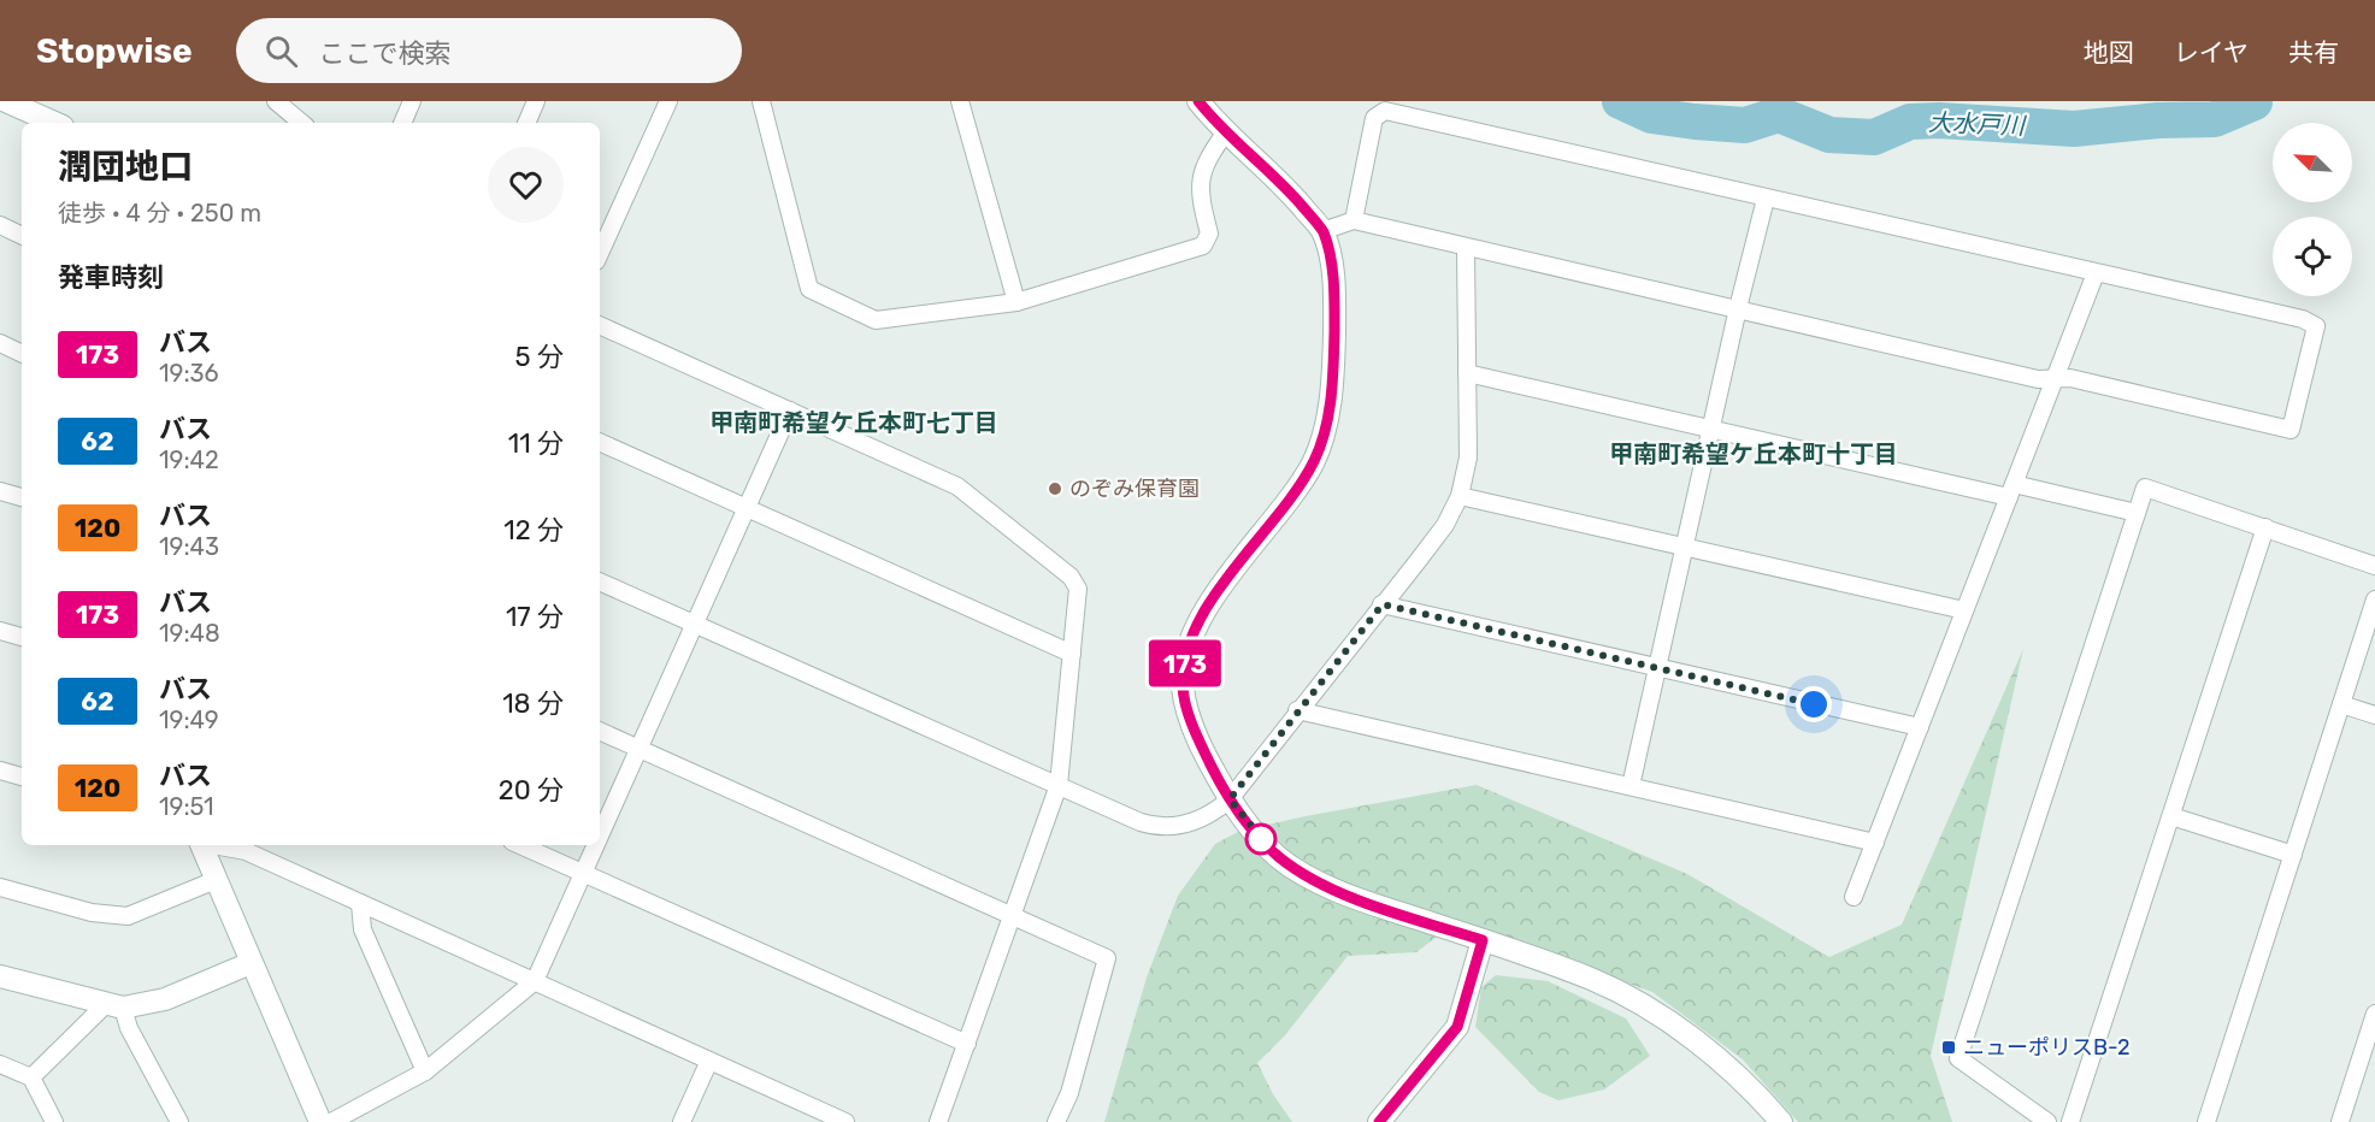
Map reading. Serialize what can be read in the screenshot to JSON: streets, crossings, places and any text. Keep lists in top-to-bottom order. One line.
{"districts":["甲南町希望ケ丘本町七丁目","甲南町希望ケ丘本町十丁目"],"water":["大水戸川"],"places":{"other":["のぞみ保育園"],"transit":["ニューポリスB-2"]},"lines":["bus line 173"],"north":"top left","page":{"header":"Stopwise","search":"ここで検索","nav":["地図","レイヤ","共有"],"on_map":"173","heading":[["潤団地口","徒歩 · 4 分 · 250 m"],"発車時刻"],"list":[{"mark":"173","name":"バス","note":"19:36","value":"5 分"},{"mark":"62","name":"バス","note":"19:42","value":"11 分"},{"mark":"120","name":"バス","note":"19:43","value":"12 分"},{"mark":"173","name":"バス","note":"19:48","value":"17 分"},{"mark":"62","name":"バス","note":"19:49","value":"18 分"},{"mark":"120","name":"バス","note":"19:51","value":"20 分"}]}}
